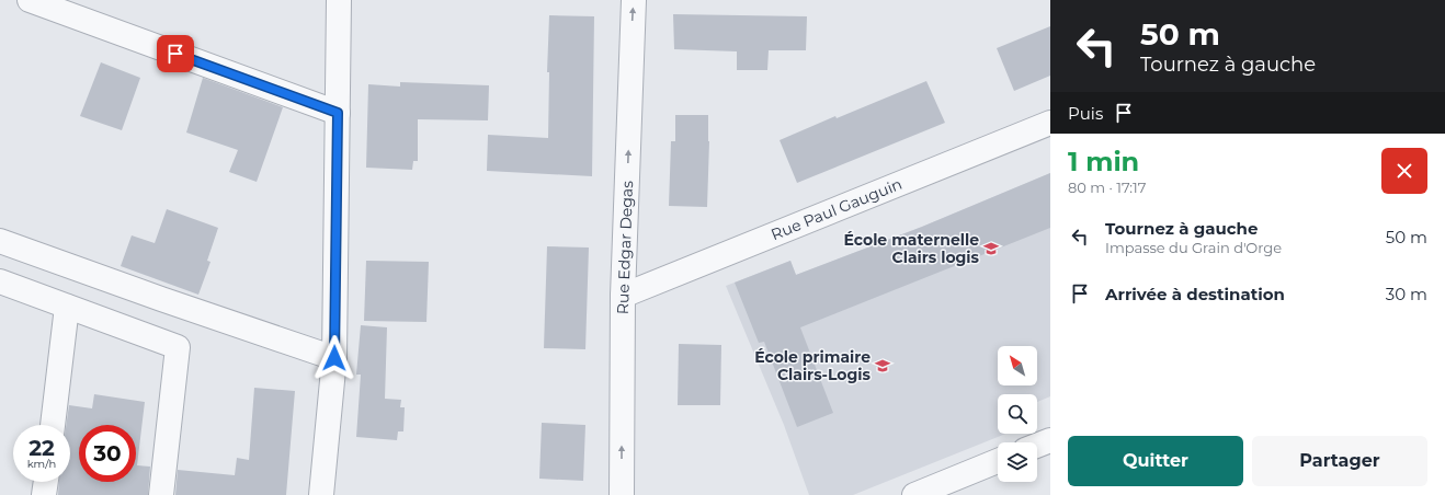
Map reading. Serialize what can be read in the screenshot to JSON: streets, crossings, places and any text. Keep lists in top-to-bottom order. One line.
{"streets":{"street":["Rue Paul Gauguin","Rue Edgar Degas"]},"crossings":[["Rue Paul Gauguin","Rue Edgar Degas"]],"one_way":["Rue Edgar Degas"],"places":{"school or university":["École maternelle Clairs logis","École primaire Clairs-Logis"]},"north":"top left","page":{"turn":["50 m","Tournez à gauche"],"then":"Puis","heading":["1 min","80 m · 17:17"],"list":[{"name":"Tournez à gauche","note":"Impasse du Grain d'Orge","value":"50 m"},{"name":"Arrivée à destination","value":"30 m"}],"speed":"22 km/h","limit":"30","buttons":["Quitter","Partager"]}}
